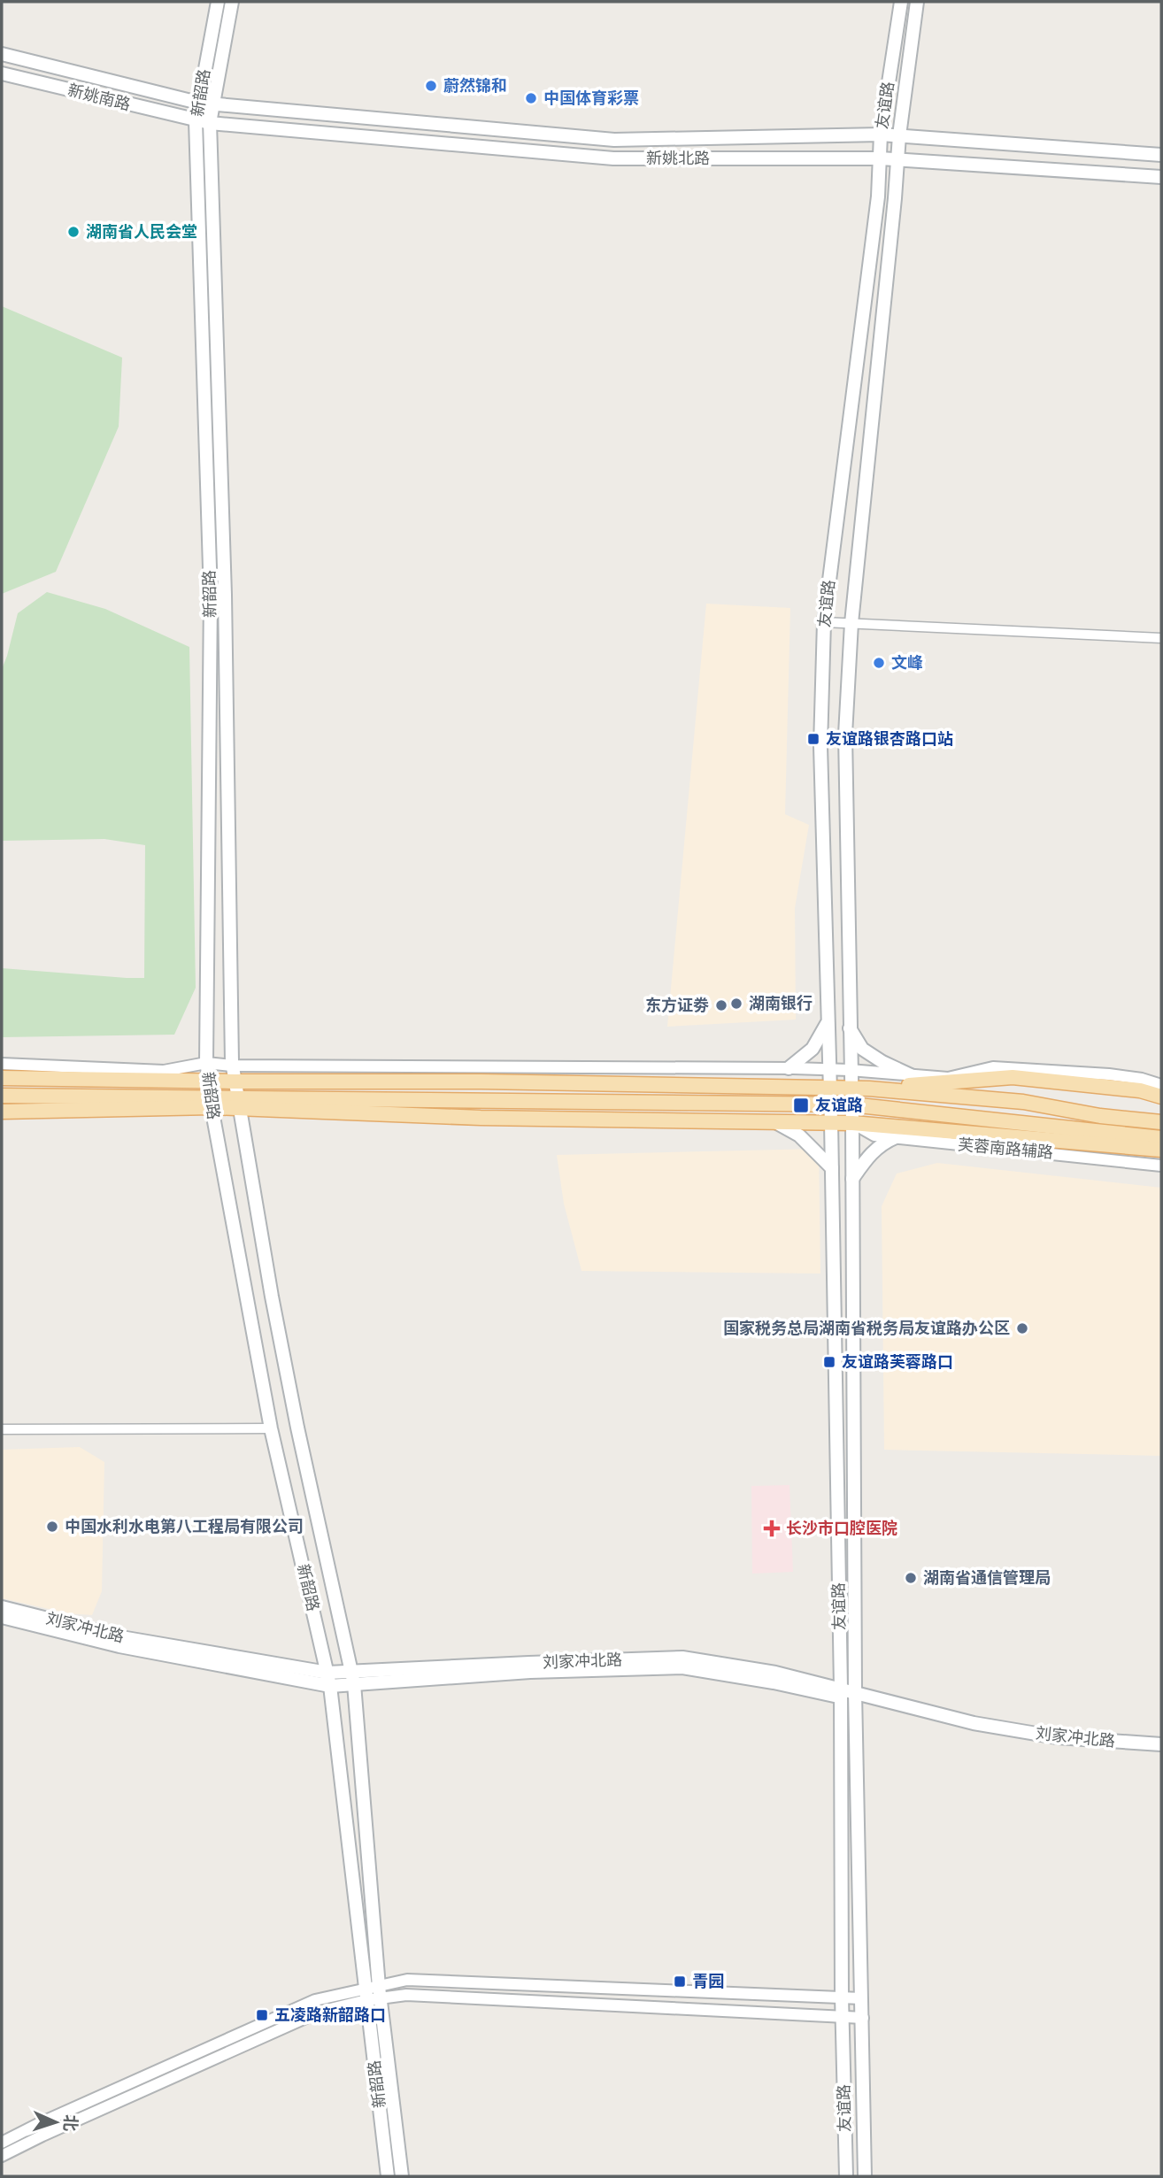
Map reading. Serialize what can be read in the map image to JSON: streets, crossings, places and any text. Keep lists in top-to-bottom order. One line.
{"streets":{"main road":["新韶路","新姚南路","友谊路","新姚北路","刘家冲北路"],"street":["芙蓉南路辅路"]},"crossings":[["新韶路","新姚南路"],["新韶路","新姚北路"],["新韶路","刘家冲北路"],["新姚南路","新姚北路"],["友谊路","新姚北路"],["友谊路","芙蓉南路辅路"],["友谊路","刘家冲北路"]],"places":{"other":["蔚然锦和","中国体育彩票","湖南省人民会堂","文峰","湖南银行","东方证劵","国家税务总局湖南省税务局友谊路办公区","中国水利水电第八工程局有限公司","湖南省通信管理局"],"transit":["友谊路银杏路口站","友谊路","友谊路芙蓉路口","青园","五凌路新韶路口"],"health":["长沙市口腔医院"]},"north":"right"}
